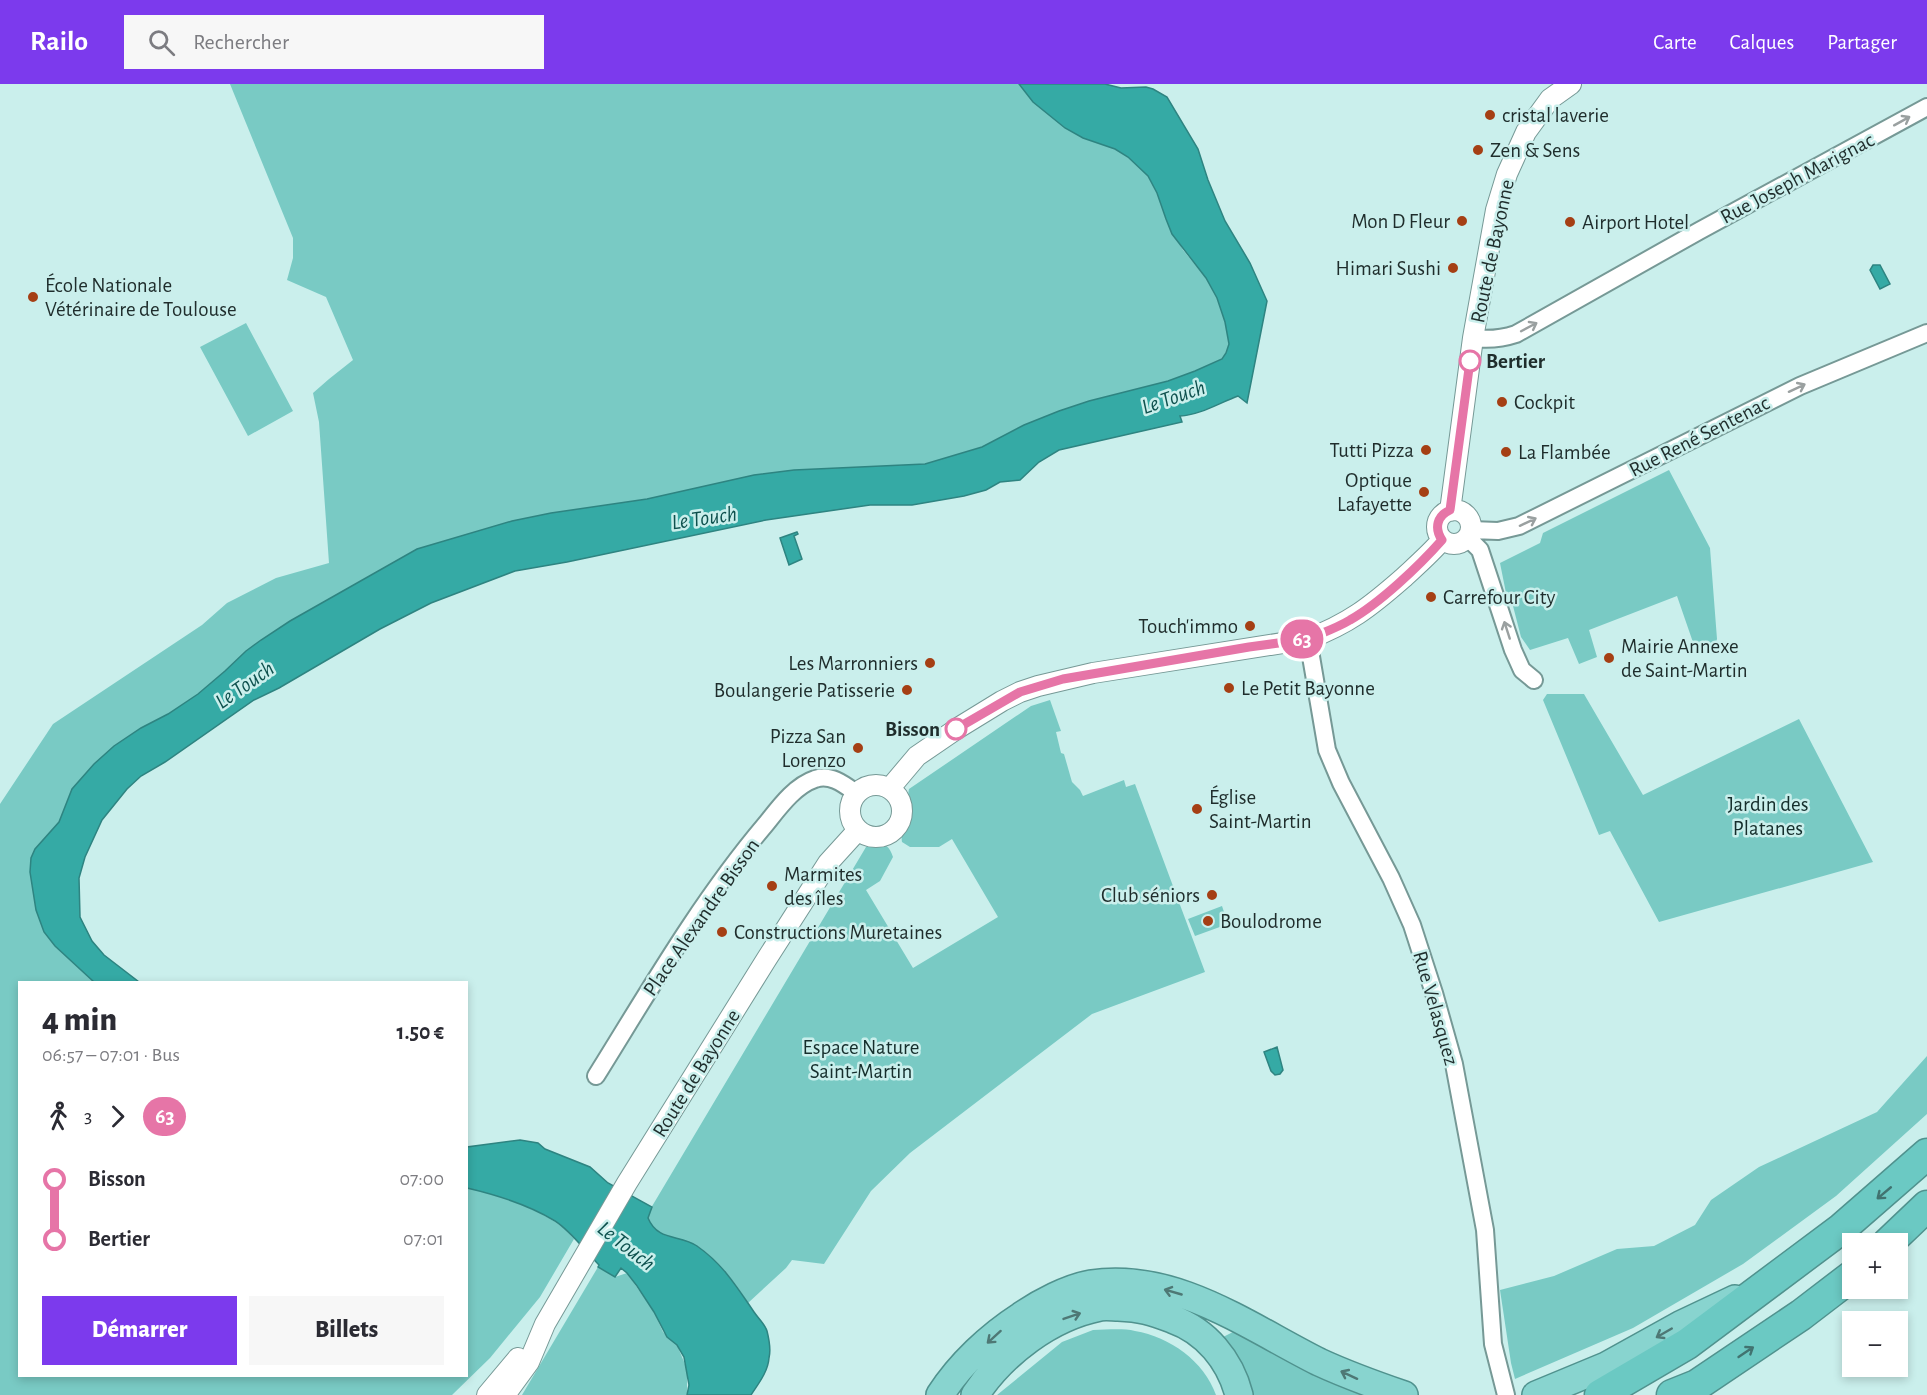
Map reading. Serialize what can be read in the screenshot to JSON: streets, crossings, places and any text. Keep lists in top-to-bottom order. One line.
{"streets":{"street":["Rue Joseph Marignac","Route de Bayonne","Rue René Sentenac","Place Alexandre Bisson","Rue Velasquez"]},"crossings":[["Rue Joseph Marignac","Route de Bayonne"],["Route de Bayonne","Rue René Sentenac"],["Route de Bayonne","Place Alexandre Bisson"]],"one_way":["Rue Joseph Marignac","Rue René Sentenac"],"water":["Le Touch"],"parks":["Jardin des Platanes","Espace Nature Saint-Martin"],"places":["cristal laverie","Zen & Sens","Mon D Fleur","Airport Hotel","Himari Sushi","École Nationale Vétérinaire de Toulouse","Bertier","Cockpit","Tutti Pizza","La Flambée","Optique Lafayette","Carrefour City","Touch'immo","Mairie Annexe de Saint-Martin","Les Marronniers","Le Petit Bayonne","Boulangerie Patisserie","Bisson","Pizza San Lorenzo","Église Saint-Martin","Marmites des îles","Club séniors","Boulodrome","Constructions Muretaines"],"lines":["bus line 63"],"page":{"header":"Railo","search":"Rechercher","nav":["Carte","Calques","Partager"],"on_map":"63","heading":["4 min","06:57 – 07:01 · Bus","1.50 €"],"legs":["3","63"],"list":[{"name":"Bisson","value":"07:00"},{"name":"Bertier","value":"07:01"}],"map_buttons":["+","−"],"buttons":["Démarrer","Billets"]}}
